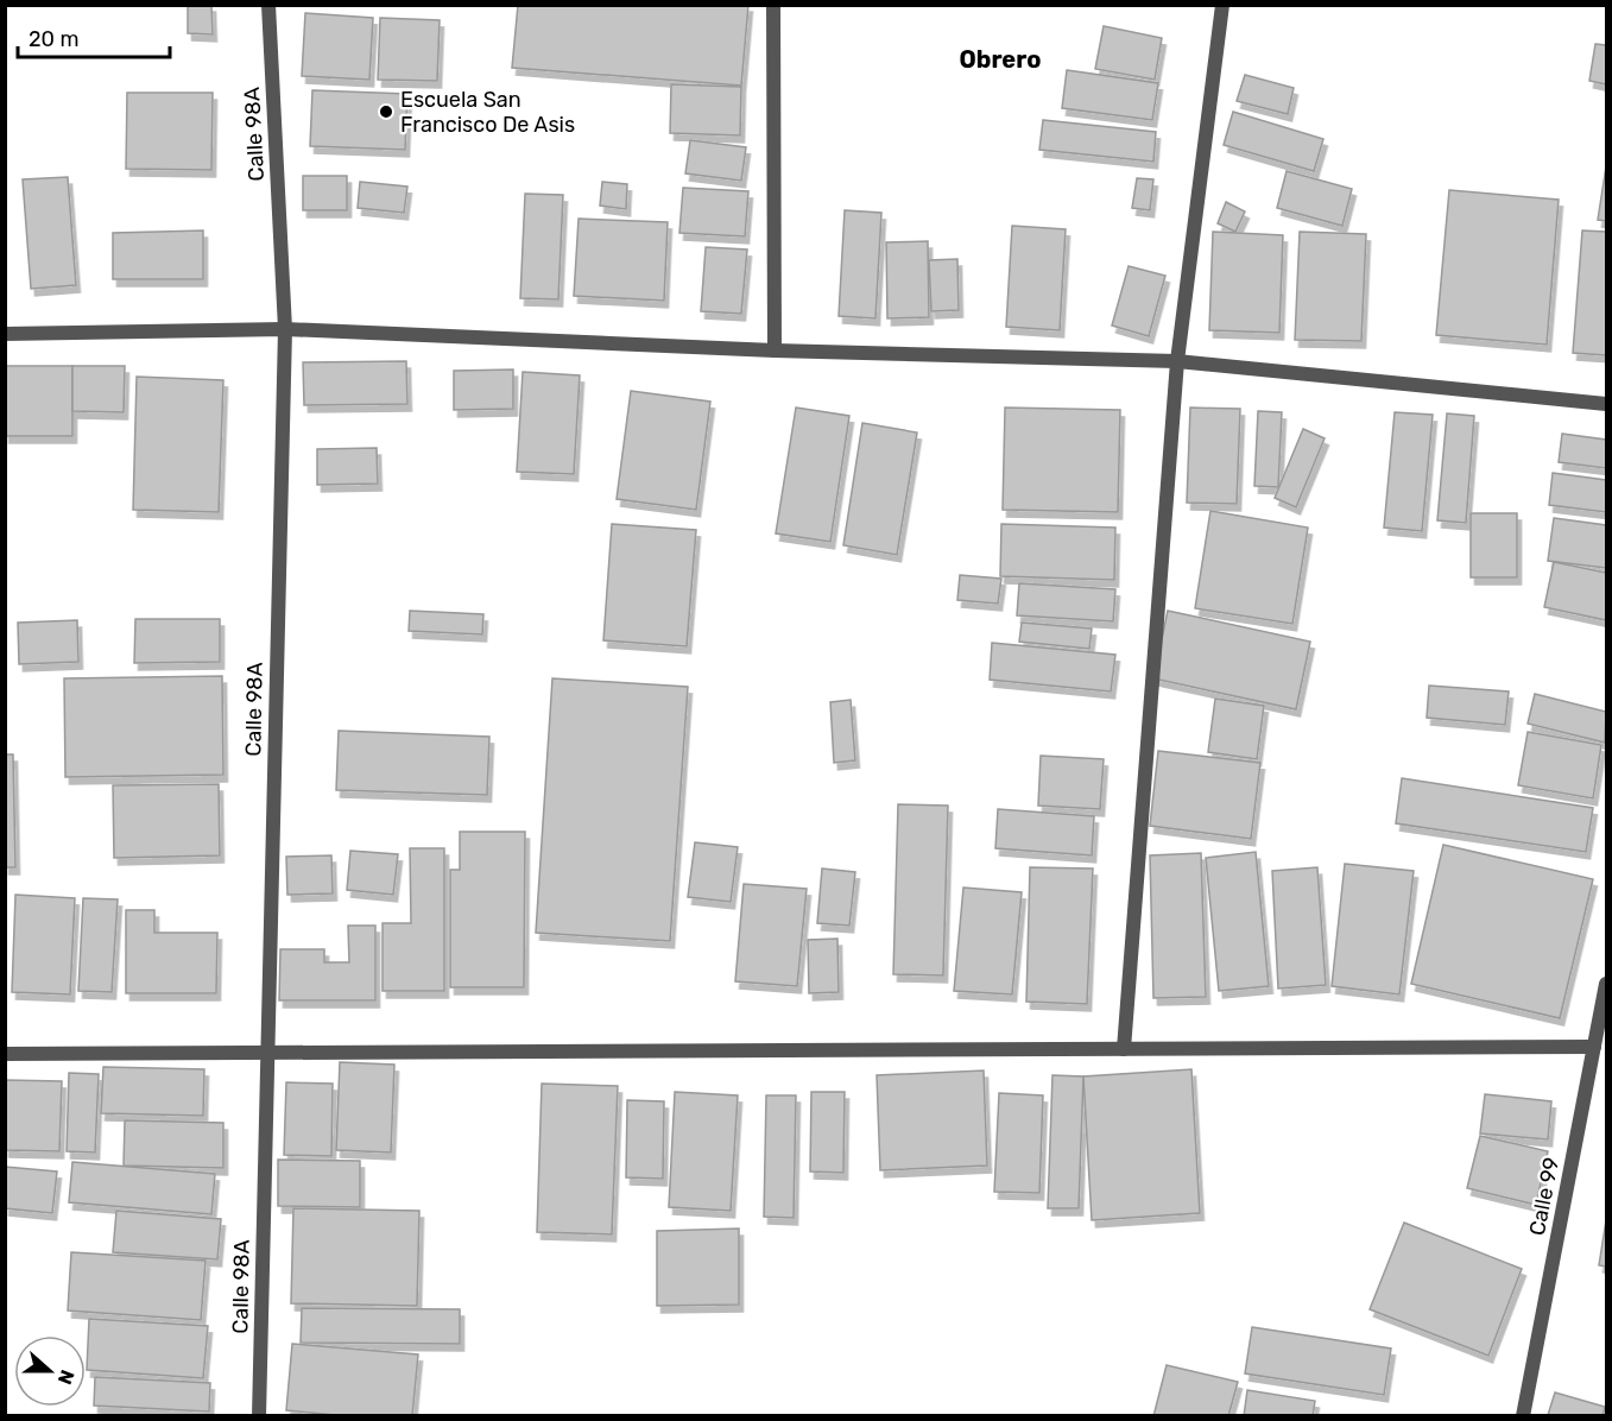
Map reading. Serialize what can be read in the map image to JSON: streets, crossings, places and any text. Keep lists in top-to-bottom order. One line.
{"streets":{"street":["Calle 98A","Calle 99"]},"districts":["Obrero"],"places":["Escuela San Francisco De Asis"],"scale_bar":"20 m","north":"right"}
